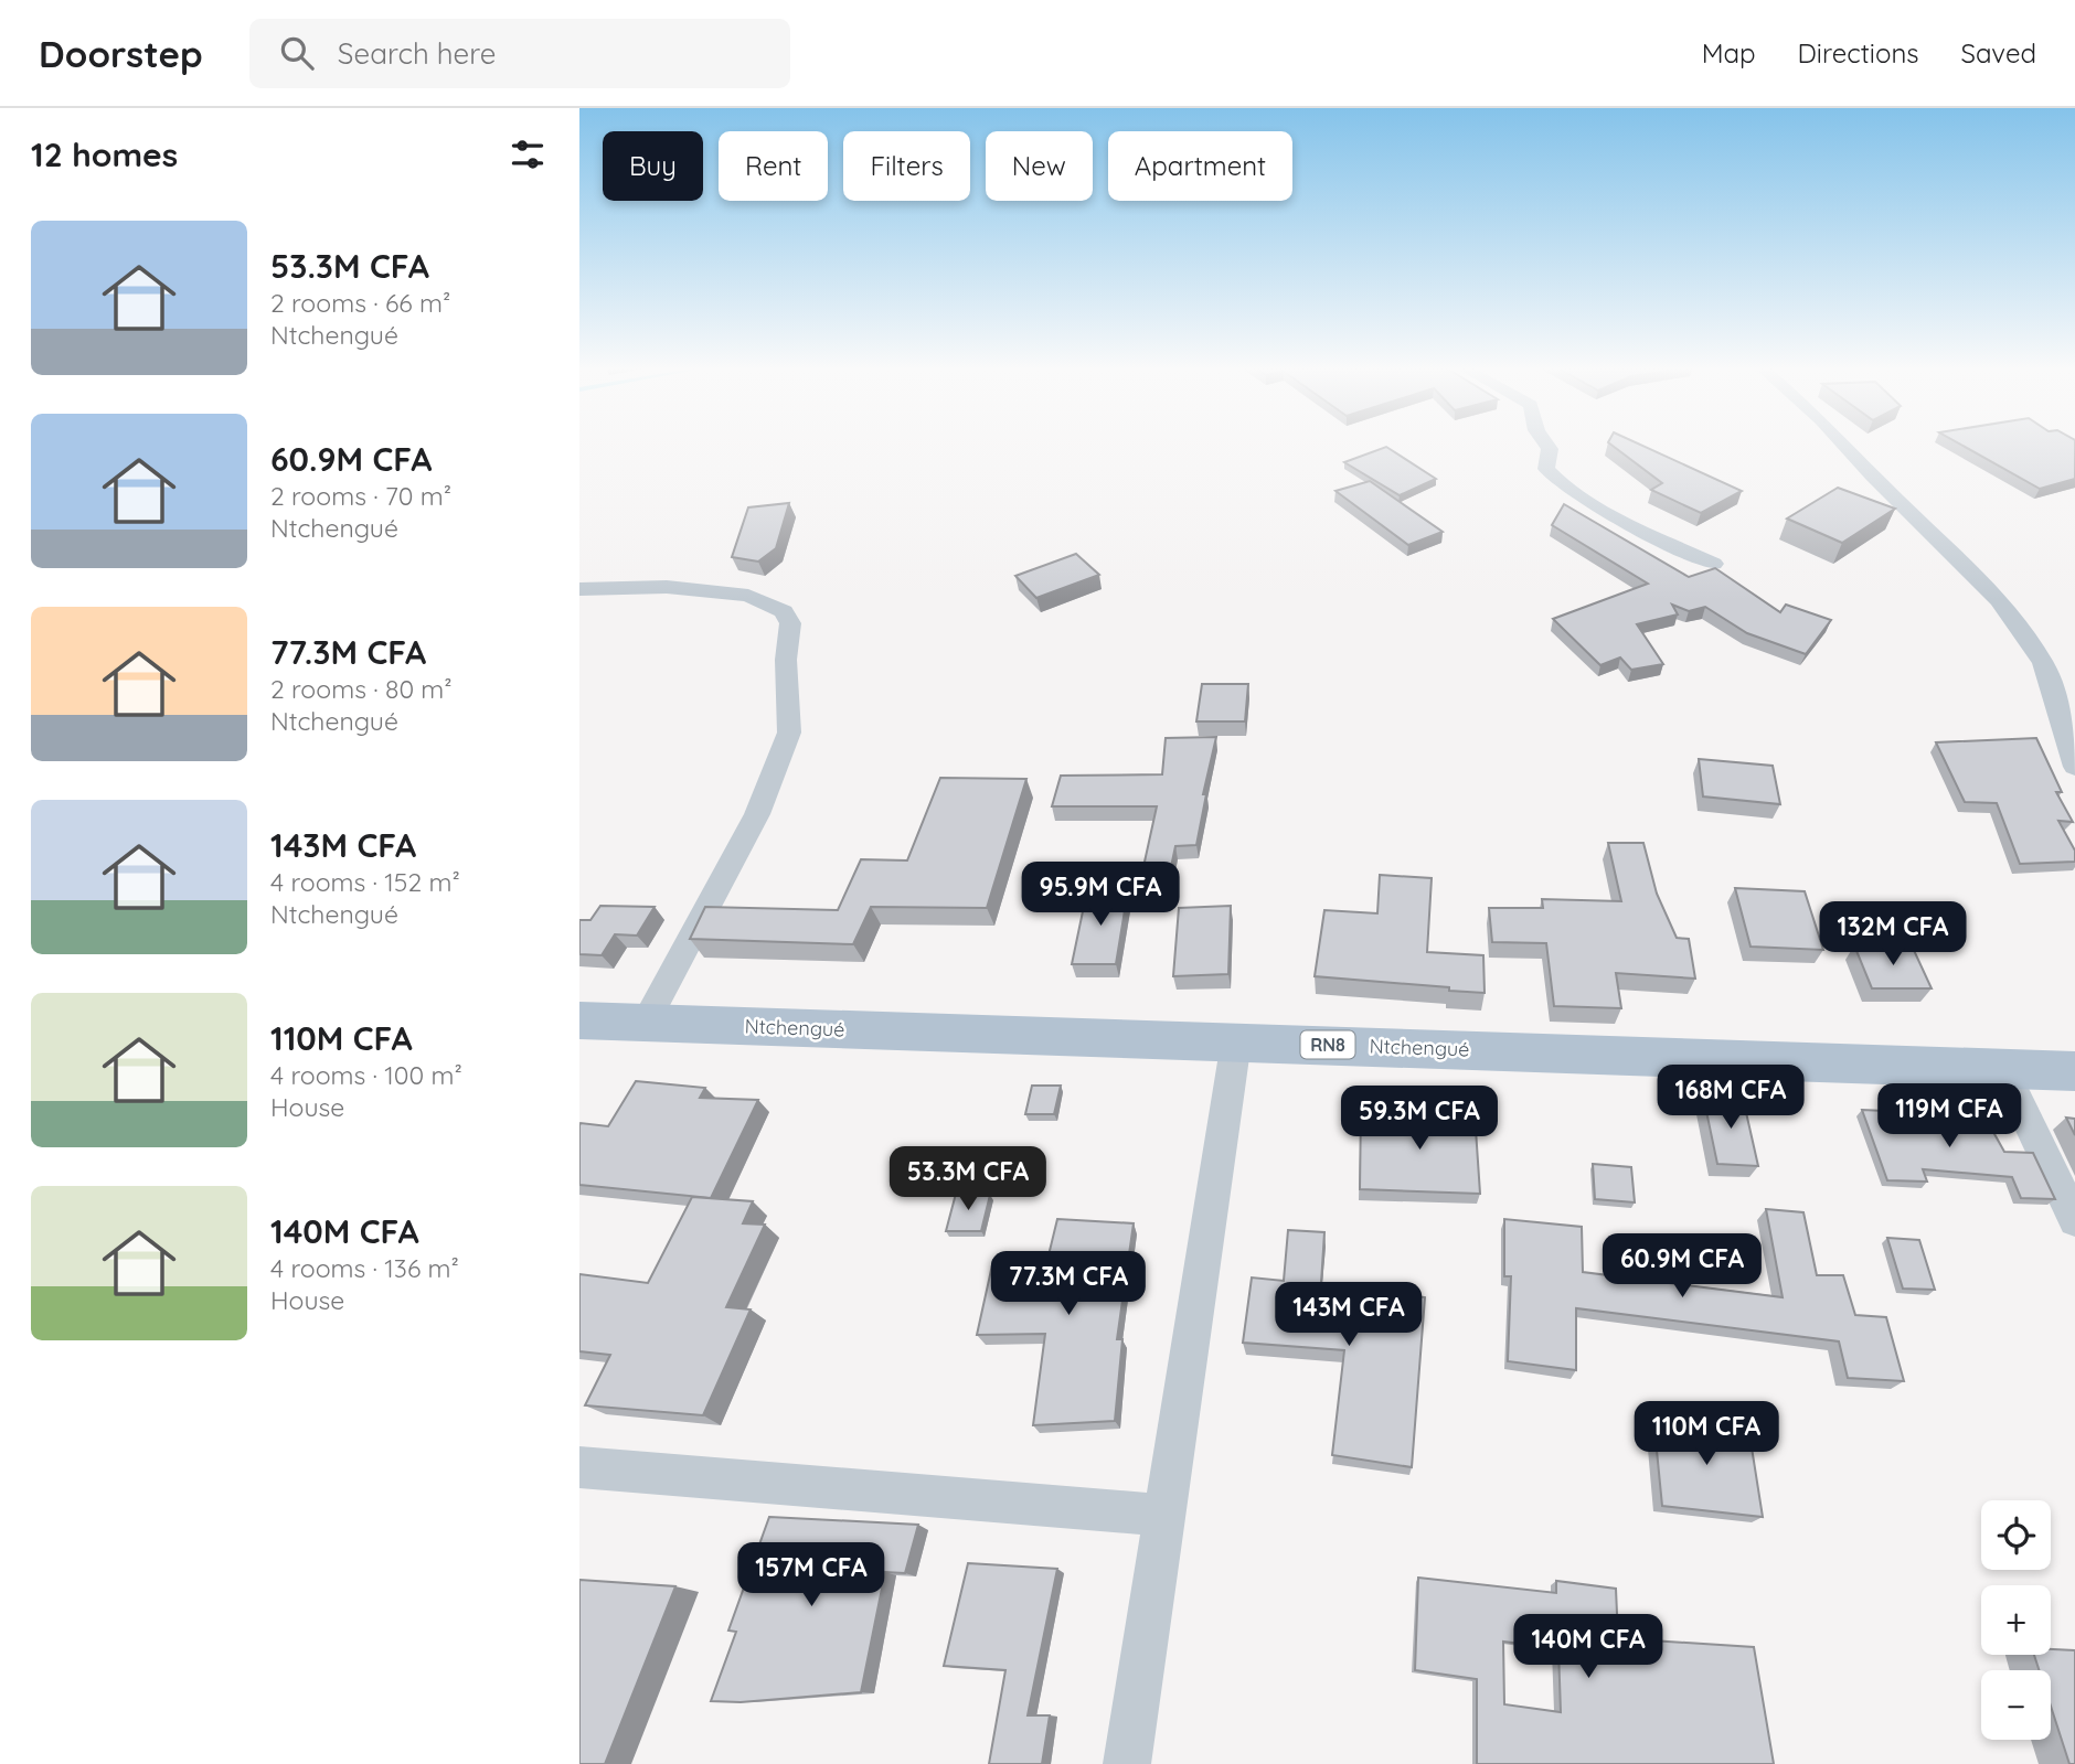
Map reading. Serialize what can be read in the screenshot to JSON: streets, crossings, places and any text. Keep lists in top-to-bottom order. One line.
{"streets":{"main road":["Ntchengué","RN8"]},"page":{"header":"Doorstep","search":"Search here","nav":["Map","Directions","Saved"],"heading":"12 homes","chip":["Buy","Rent","Filters","New","Apartment"],"list":[{"name":"53.3M CFA","note":"2 rooms · 66 m² · Ntchengué"},{"name":"60.9M CFA","note":"2 rooms · 70 m² · Ntchengué"},{"name":"77.3M CFA","note":"2 rooms · 80 m² · Ntchengué"},{"name":"143M CFA","note":"4 rooms · 152 m² · Ntchengué"},{"name":"110M CFA","note":"4 rooms · 100 m² · House"},{"name":"140M CFA","note":"4 rooms · 136 m² · House"}],"price":["95.9M CFA","132M CFA","168M CFA","119M CFA","59.3M CFA","53.3M CFA","60.9M CFA","77.3M CFA","143M CFA","110M CFA","157M CFA","140M CFA"],"map_buttons":["+","−"]}}
